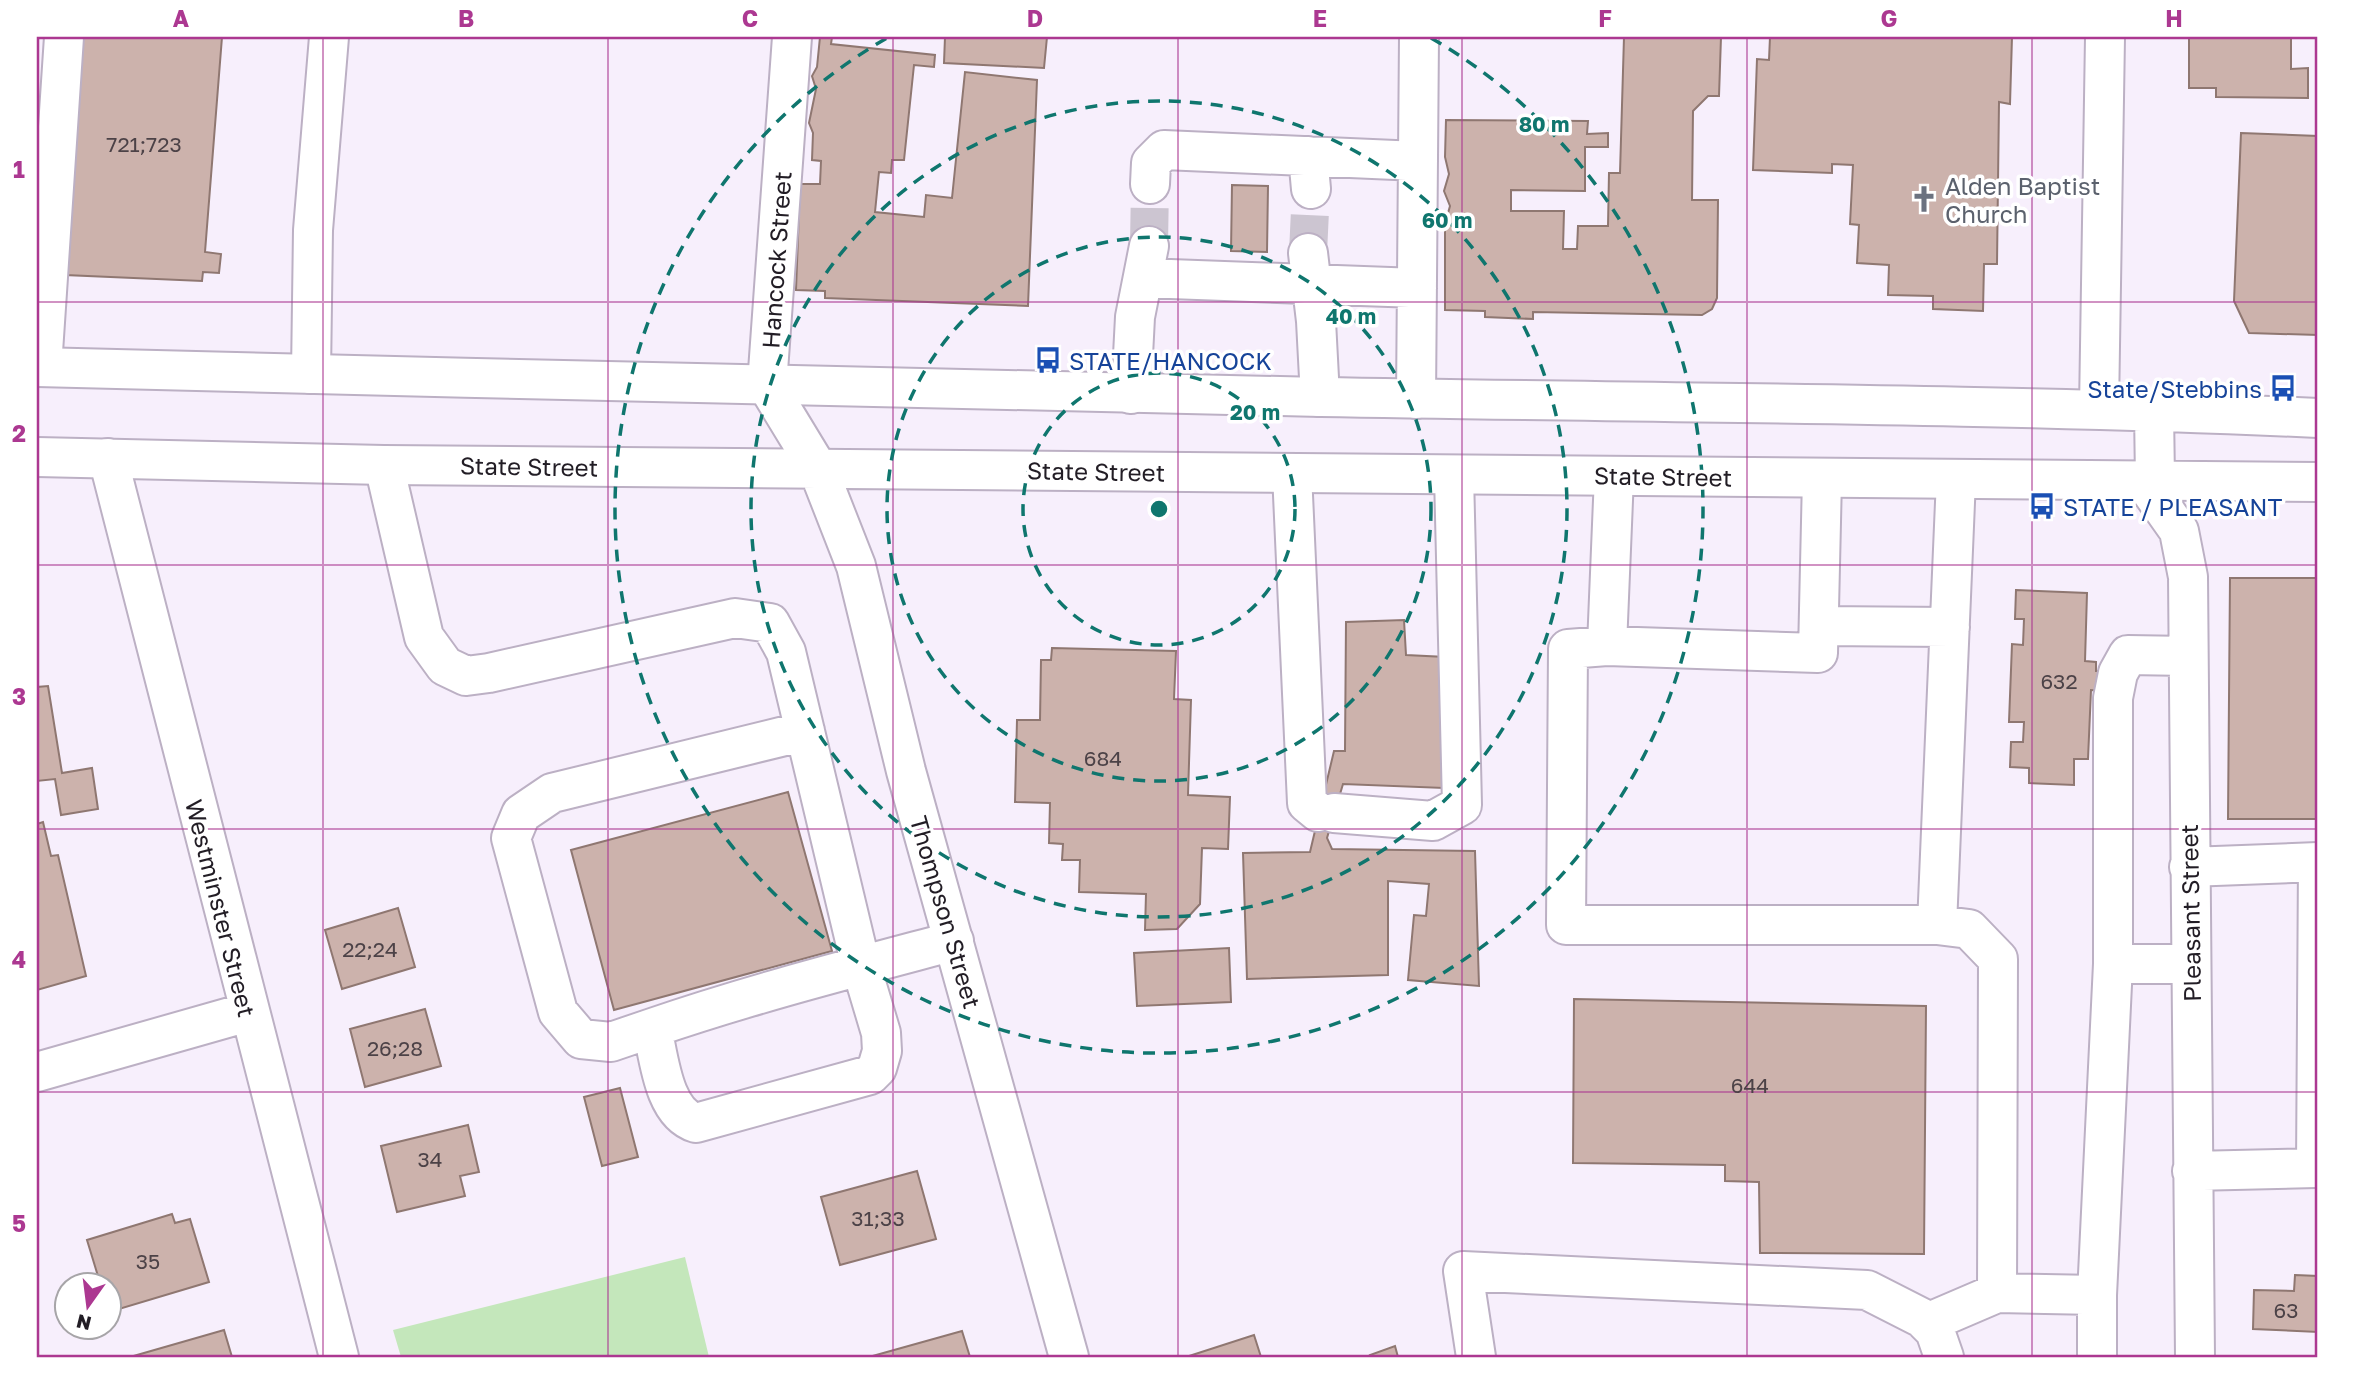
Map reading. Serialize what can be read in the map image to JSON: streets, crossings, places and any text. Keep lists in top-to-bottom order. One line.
{"streets":{"main road":["Hancock Street","State Street","Westminster Street","Thompson Street","Pleasant Street"]},"crossings":[["State Street","Westminster Street"],["State Street","Thompson Street"],["State Street","Pleasant Street"]],"places":{"church":["Alden Baptist Church"],"bus stop":["STATE/HANCOCK","State/Stebbins","STATE / PLEASANT"]},"house_numbers":["721;723","632","684","22;24","26;28","644","34","31;33","35","63"],"north":"bottom","grid":{"columns":["A","B","C","D","E","F","G","H"],"rows":["1","2","3","4","5"]},"rings":["80 m","60 m","40 m","20 m"]}
